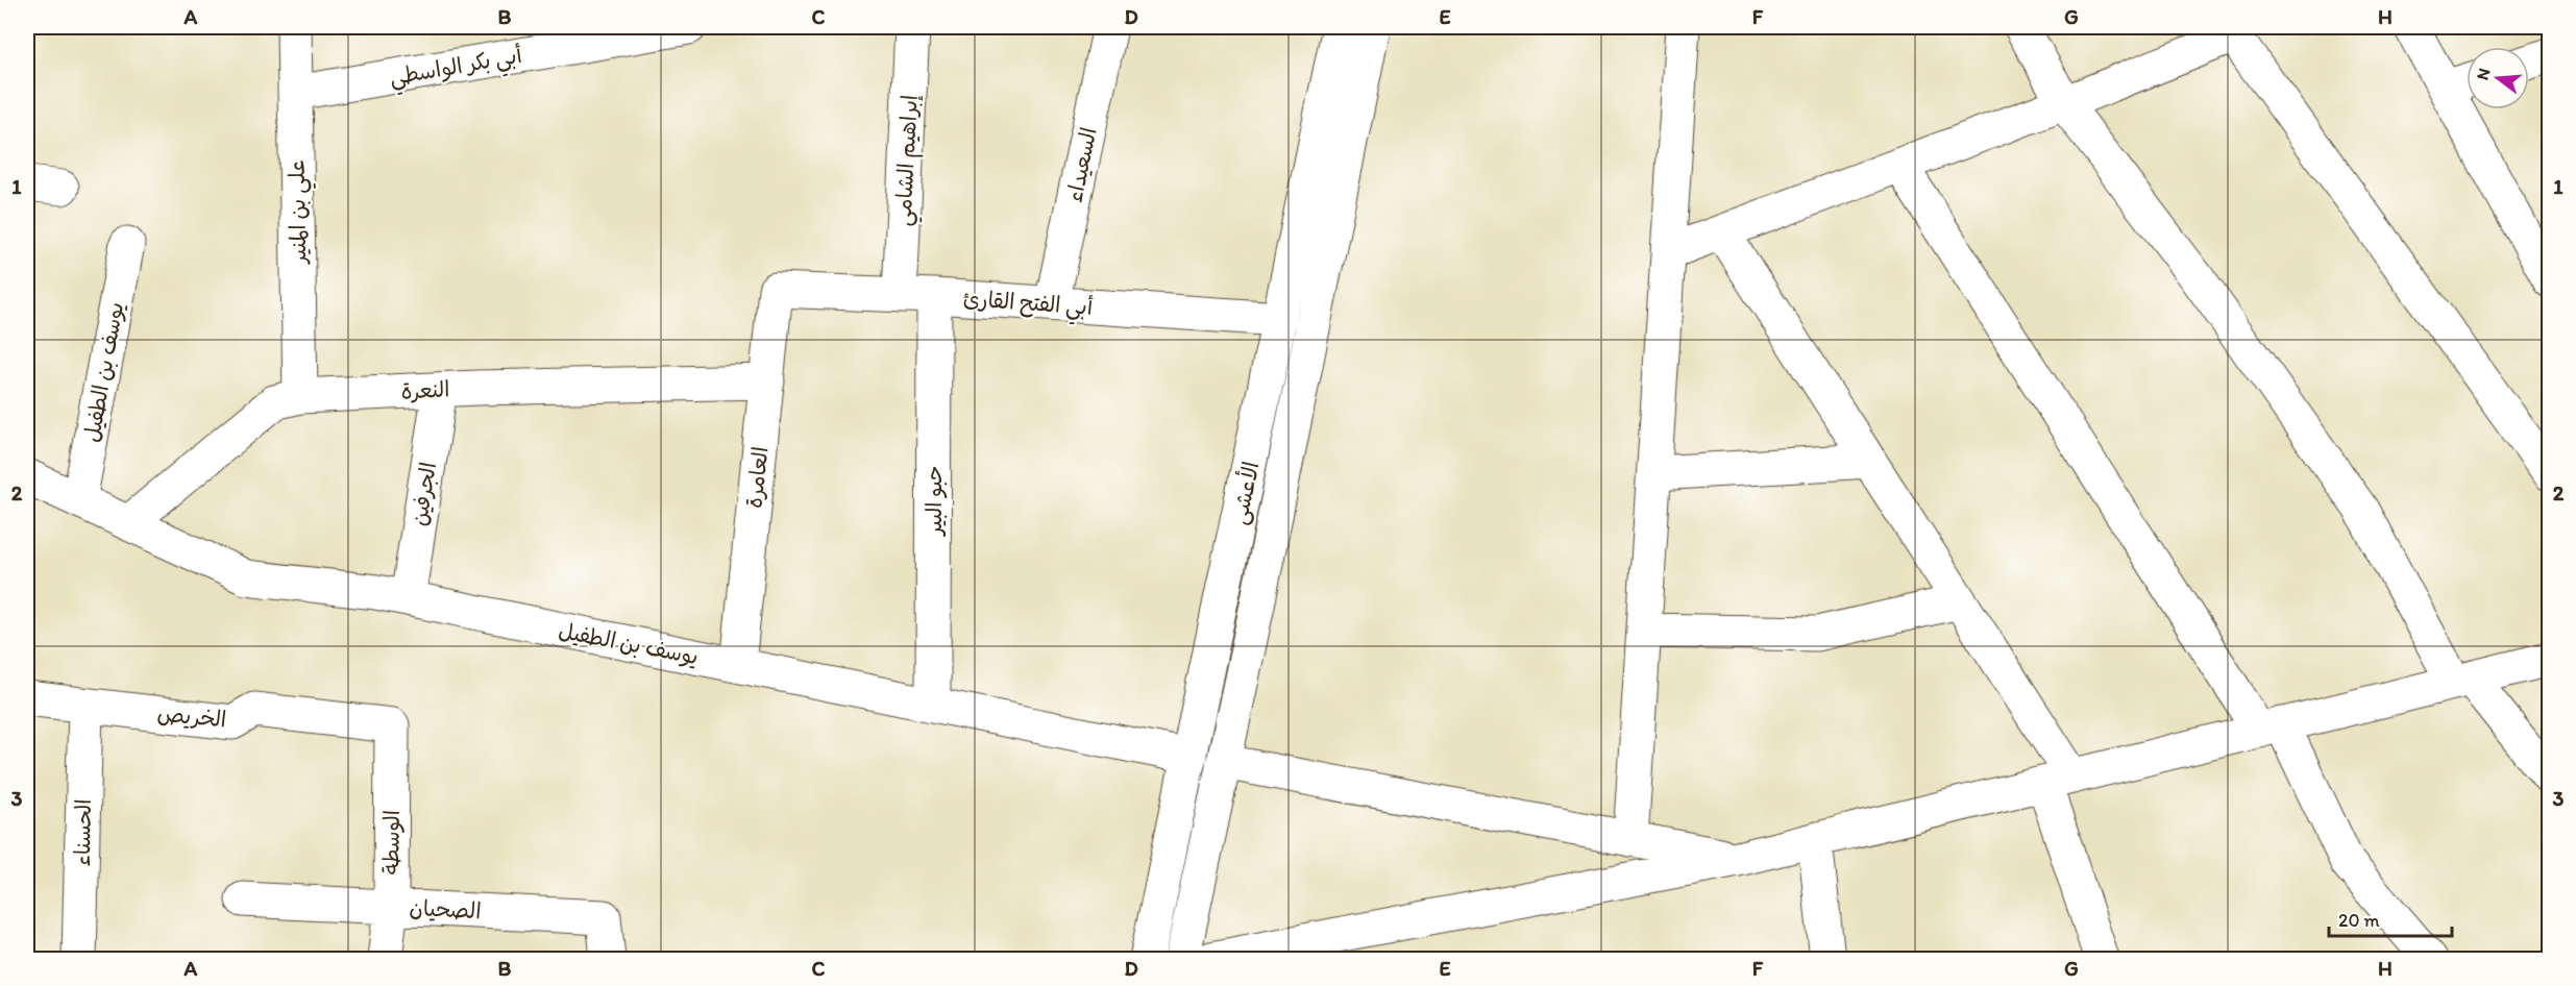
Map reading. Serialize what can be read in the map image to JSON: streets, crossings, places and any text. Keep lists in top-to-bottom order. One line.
{"streets":{"street":["أبي بكر الواسطي","إبراهيم الشامي","السعيداء","علي بن المنير","أبي الفتح القارئ","يوسف بن الطفيل","النعرة","العامرة","الأعشى","الجرفين","حبو البير","الخريص","الحسناء","الوسطة","الصحيان"]},"crossings":[["أبي بكر الواسطي","علي بن المنير"],["إبراهيم الشامي","أبي الفتح القارئ"],["السعيداء","أبي الفتح القارئ"],["علي بن المنير","النعرة"],["أبي الفتح القارئ","العامرة"],["أبي الفتح القارئ","الأعشى"],["أبي الفتح القارئ","حبو البير"],["يوسف بن الطفيل","النعرة"],["يوسف بن الطفيل","العامرة"],["يوسف بن الطفيل","الأعشى"],["يوسف بن الطفيل","الجرفين"],["يوسف بن الطفيل","حبو البير"],["النعرة","العامرة"],["النعرة","الجرفين"],["الخريص","الحسناء"],["الخريص","الوسطة"],["الوسطة","الصحيان"]],"scale_bar":"20 m","north":"left","grid":{"columns":["A","B","C","D","E","F","G","H"],"rows":["1","2","3"]}}
